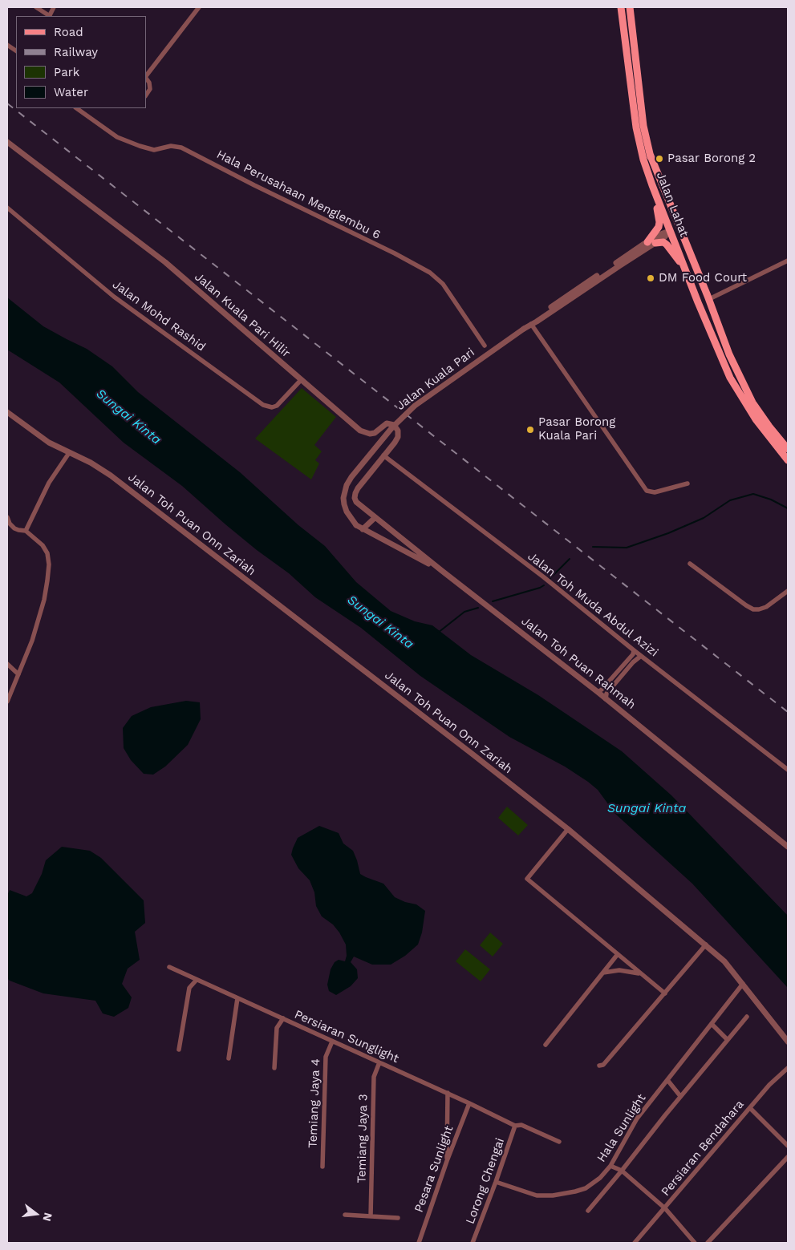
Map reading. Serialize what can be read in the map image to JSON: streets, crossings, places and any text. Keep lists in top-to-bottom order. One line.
{"streets":{"main road":["Jalan Lahat"],"street":["Hala Perusahaan Menglembu 6","Jalan Kuala Pari Hilir","Jalan Mohd Rashid","Jalan Kuala Pari","Jalan Toh Puan Onn Zariah","Jalan Toh Muda Abdul Azizi","Jalan Toh Puan Rahmah","Persiaran Sunglight","Temiang Jaya 4","Hala Sunlight","Temiang Jaya 3","Persiaran Bendahara","Pesara Sunlight","Lorong Chengai"]},"crossings":[["Jalan Lahat","Jalan Kuala Pari"],["Jalan Kuala Pari Hilir","Jalan Mohd Rashid"],["Jalan Kuala Pari Hilir","Jalan Toh Muda Abdul Azizi"],["Jalan Kuala Pari Hilir","Jalan Toh Puan Rahmah"],["Jalan Kuala Pari","Jalan Toh Puan Rahmah"],["Jalan Toh Puan Onn Zariah","Hala Sunlight"],["Persiaran Sunglight","Temiang Jaya 4"],["Persiaran Sunglight","Temiang Jaya 3"],["Persiaran Sunglight","Pesara Sunlight"],["Persiaran Sunglight","Lorong Chengai"],["Hala Sunlight","Lorong Chengai"]],"water":["Sungai Kinta"],"places":["Pasar Borong 2","DM Food Court","Pasar Borong Kuala Pari"],"legend":["Road","Railway","Park","Water"],"north":"right"}
